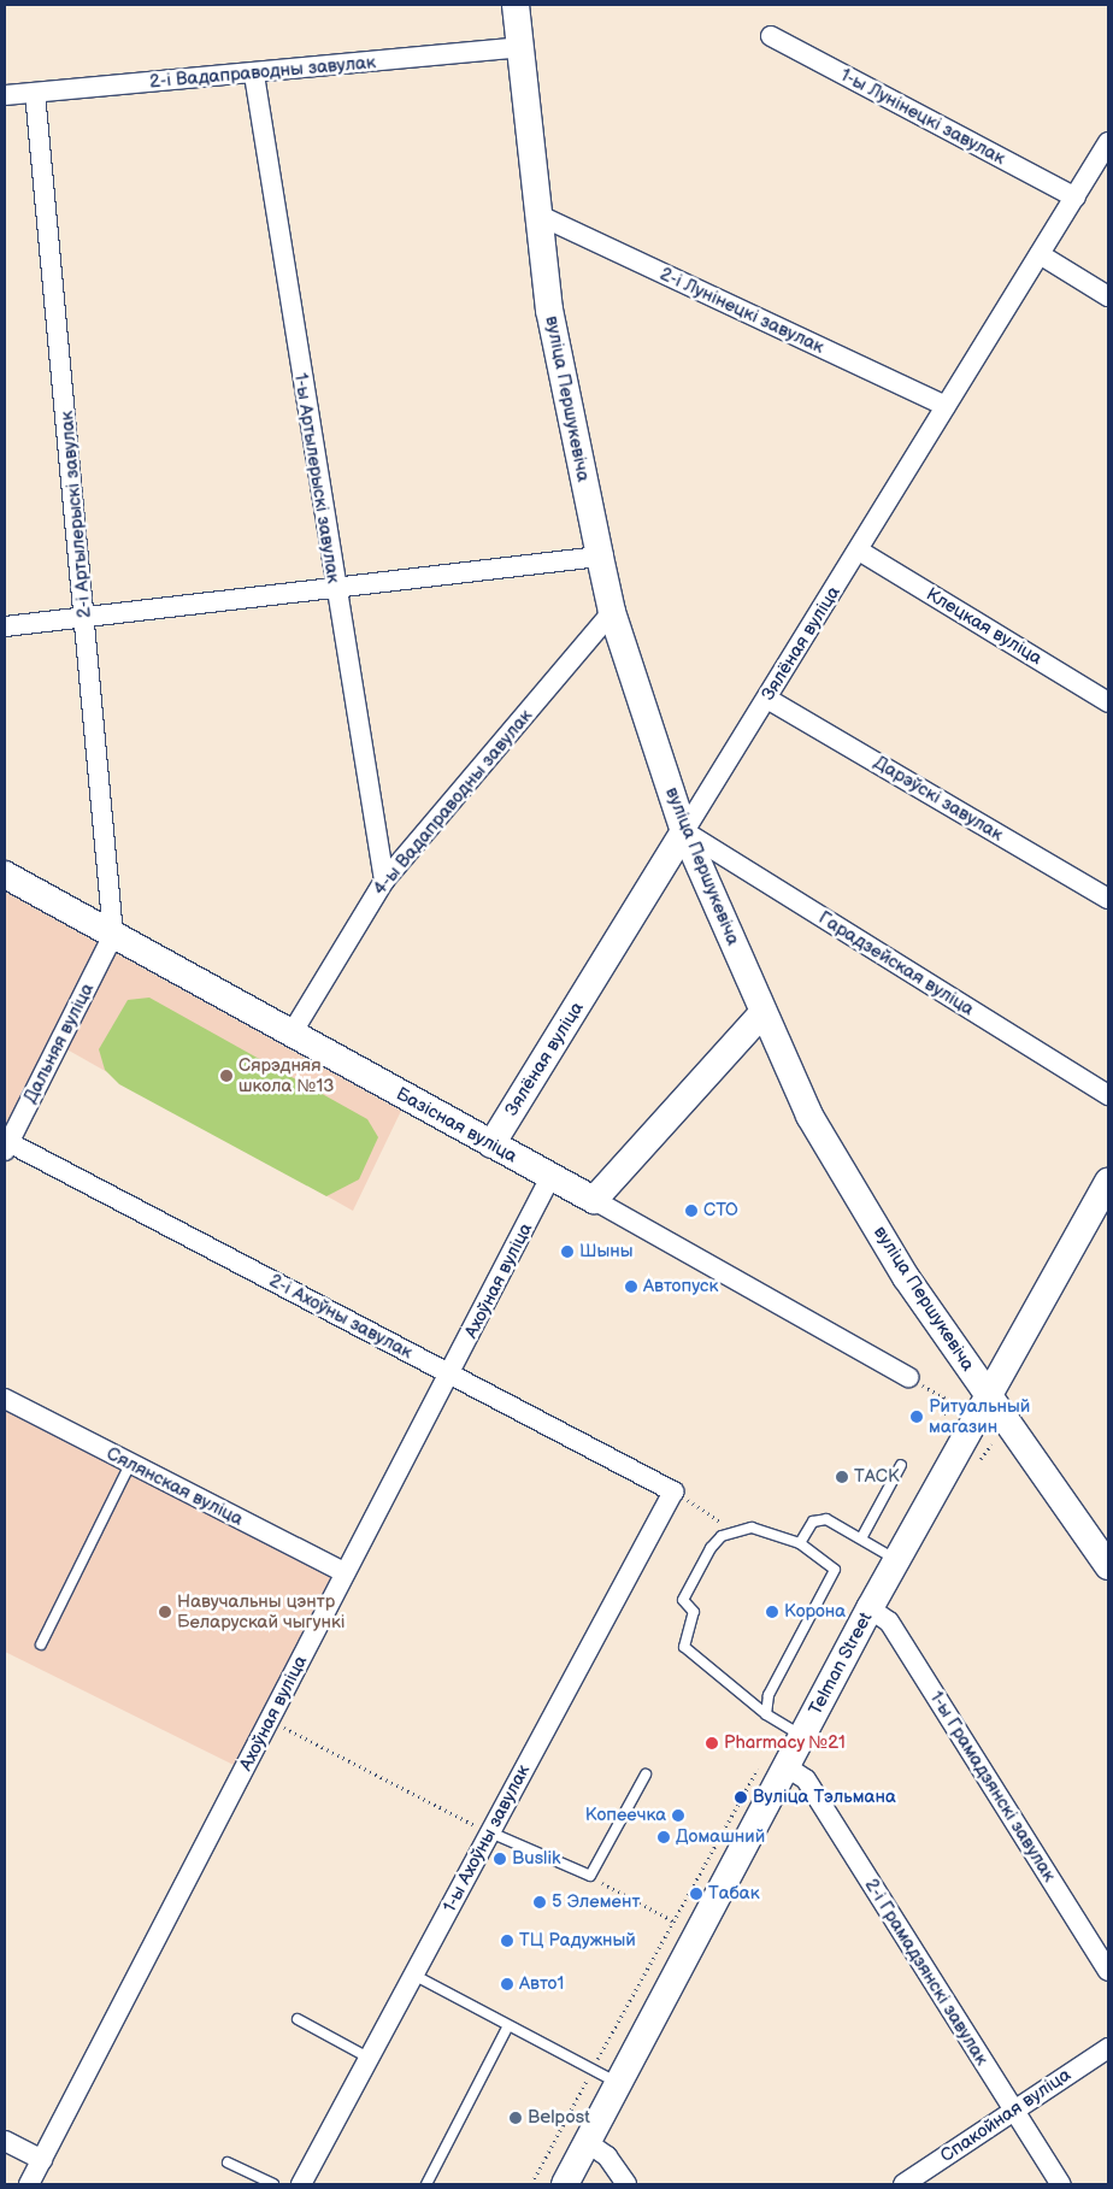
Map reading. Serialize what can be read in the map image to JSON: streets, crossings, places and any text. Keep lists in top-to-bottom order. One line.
{"streets":{"main road":["вуліца Першукевіча","Зялёная вуліца","Базісная вуліца","Telman Street"],"street":["2-і Вадаправодны завулак","1-ы Лунінецкі завулак","2-і Лунінецкі завулак","1-ы Артылерыскі завулак","2-і Артылерыскі завулак","Клецкая вуліца","Дарэўскі завулак","4-ы Вадаправодны завулак","Гарадзейская вуліца","Дальняя вуліца","Ахоўная вуліца","2-і Ахоўны завулак","Сялянская вуліца","1-ы Грамадзянскі завулак","1-ы Ахоўны завулак","2-і Грамадзянскі завулак","Спакойная вуліца"]},"crossings":[["2-і Вадаправодны завулак","вуліца Першукевіча"],["2-і Вадаправодны завулак","1-ы Артылерыскі завулак"],["2-і Вадаправодны завулак","2-і Артылерыскі завулак"],["1-ы Лунінецкі завулак","Зялёная вуліца"],["2-і Лунінецкі завулак","вуліца Першукевіча"],["2-і Лунінецкі завулак","Зялёная вуліца"],["вуліца Першукевіча","Зялёная вуліца"],["вуліца Першукевіча","4-ы Вадаправодны завулак"],["вуліца Першукевіча","Гарадзейская вуліца"],["вуліца Першукевіча","Telman Street"],["1-ы Артылерыскі завулак","4-ы Вадаправодны завулак"],["2-і Артылерыскі завулак","Дальняя вуліца"],["2-і Артылерыскі завулак","Базісная вуліца"],["Клецкая вуліца","Зялёная вуліца"],["Зялёная вуліца","Дарэўскі завулак"],["Зялёная вуліца","Гарадзейская вуліца"],["Зялёная вуліца","Базісная вуліца"],["4-ы Вадаправодны завулак","Базісная вуліца"],["Дальняя вуліца","Базісная вуліца"],["Дальняя вуліца","2-і Ахоўны завулак"],["Базісная вуліца","Ахоўная вуліца"],["Ахоўная вуліца","2-і Ахоўны завулак"],["Ахоўная вуліца","Сялянская вуліца"],["2-і Ахоўны завулак","1-ы Ахоўны завулак"],["Telman Street","1-ы Грамадзянскі завулак"],["Telman Street","2-і Грамадзянскі завулак"],["2-і Грамадзянскі завулак","Спакойная вуліца"]],"places":["Сярэдняя школа №13","СТО","Шыны","Автопуск","Ритуальный магазин","ТАСК","Навучальны цэнтр Беларускай чыгункі","Корона","Pharmacy №21","Вуліца Тэльмана","Копеечка","Домашний","Buslik","Табак","5 Элемент","ТЦ Радужный","Авто1","Belpost"]}
